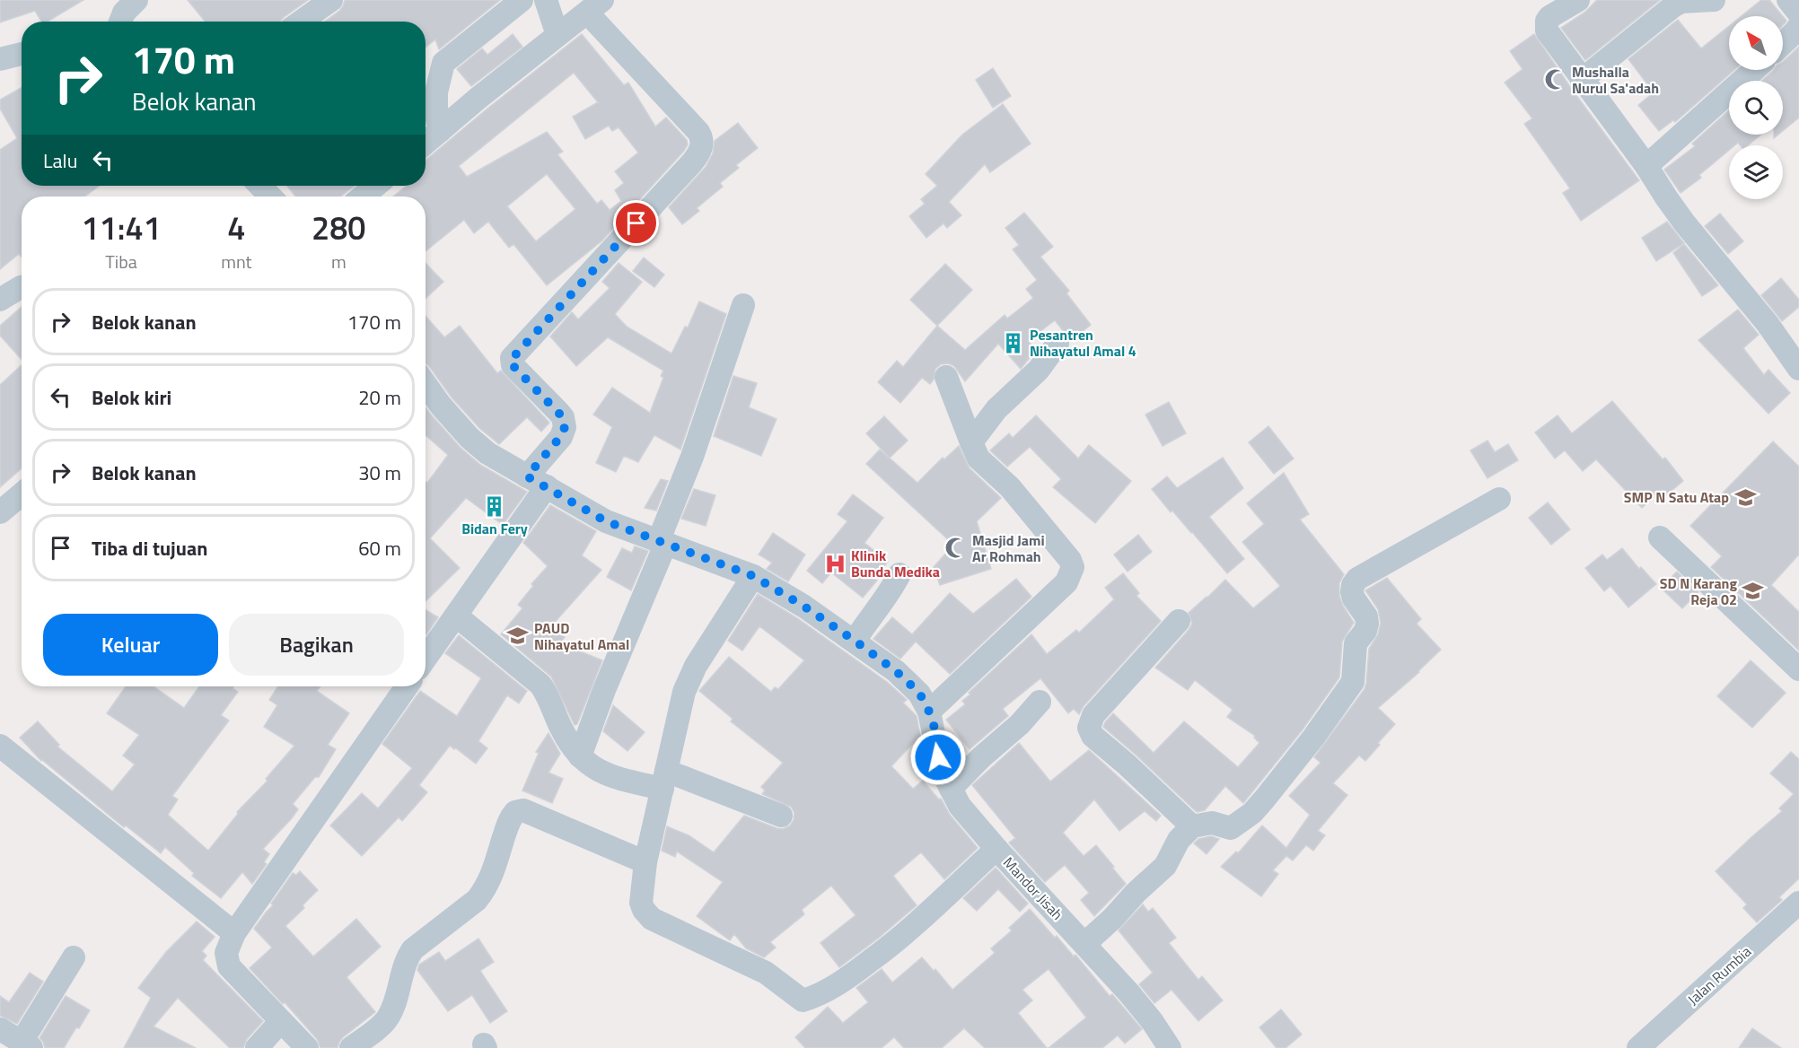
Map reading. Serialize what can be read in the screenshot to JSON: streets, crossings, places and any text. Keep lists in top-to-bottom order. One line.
{"streets":{"street":["Mandor Jisah","Jalan Rumbia"]},"places":{"mosque":["Mushalla Nurul Sa'adah","Masjid Jami Ar Rohmah"],"building":["Pesantren Nihayatul Amal 4","Bidan Fery"],"school or university":["SMP N Satu Atap","SD N Karang Reja 02","PAUD Nihayatul Amal"],"hospital":["Klinik Bunda Medika"]},"north":"top left","page":{"turn":["170 m","Belok kanan"],"then":"Lalu","eta":["11:41","Tiba","4","mnt","280","m"],"list":[{"name":"Belok kanan","value":"170 m"},{"name":"Belok kiri","value":"20 m"},{"name":"Belok kanan","value":"30 m"},{"name":"Tiba di tujuan","value":"60 m"}],"buttons":["Keluar","Bagikan"]}}
